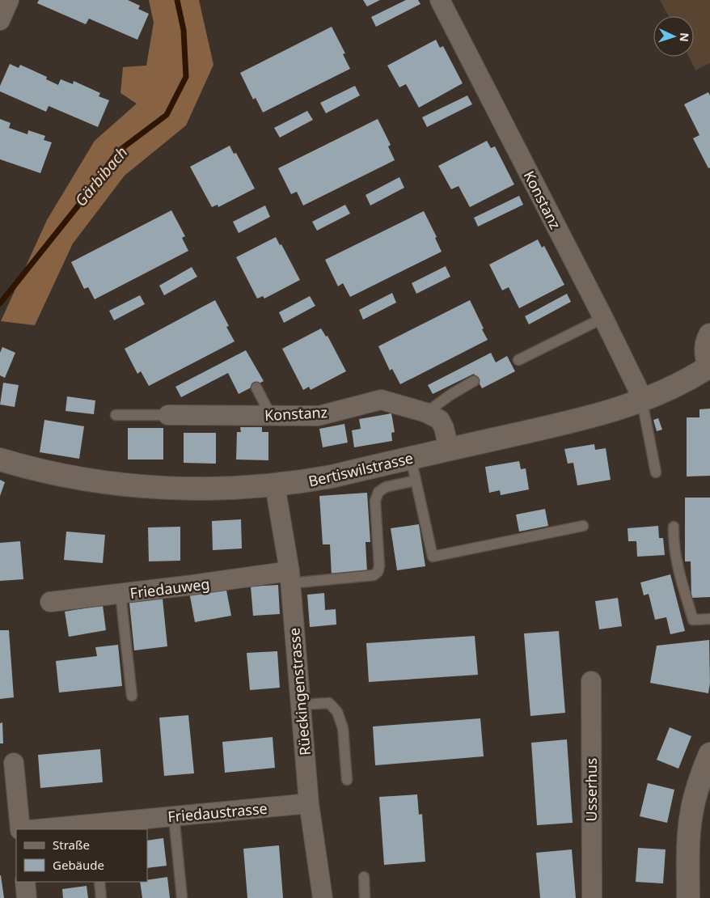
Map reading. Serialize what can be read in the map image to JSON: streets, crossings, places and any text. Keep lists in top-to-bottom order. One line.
{"streets":{"main road":["Bertiswilstrasse"],"street":["Konstanz","Friedauweg","Rüeckingenstrasse","Usserhus","Friedaustrasse"]},"crossings":[["Konstanz","Bertiswilstrasse"],["Bertiswilstrasse","Rüeckingenstrasse"],["Friedauweg","Rüeckingenstrasse"],["Rüeckingenstrasse","Friedaustrasse"]],"water":["Gärbibach"],"legend":["Straße","Gebäude"],"north":"right"}
